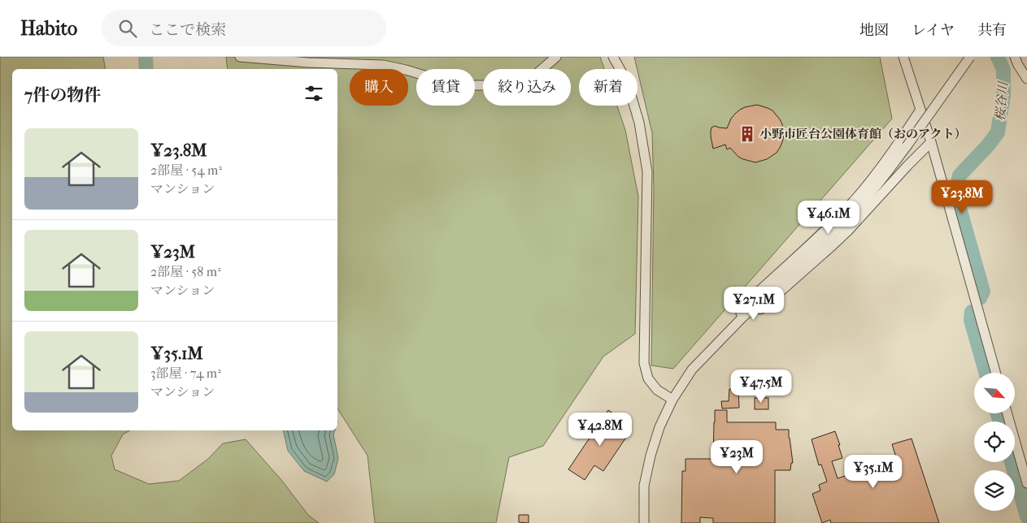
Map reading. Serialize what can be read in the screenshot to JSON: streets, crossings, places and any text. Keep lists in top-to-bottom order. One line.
{"water":["桜谷川"],"places":{"building":["小野市匠台公園体育館（おのアクト）"]},"north":"bottom right","page":{"header":"Habito","search":"ここで検索","nav":["地図","レイヤ","共有"],"chip":["購入","賃貸","絞り込み","新着"],"heading":"7件の物件","list":[{"name":"¥23.8M","note":"2部屋 · 54 m² · マンション"},{"name":"¥23M","note":"2部屋 · 58 m² · マンション"},{"name":"¥35.1M","note":"3部屋 · 74 m² · マンション"}],"price":["¥23.8M","¥46.1M","¥27.1M","¥47.5M","¥42.8M","¥23M","¥35.1M"]}}
